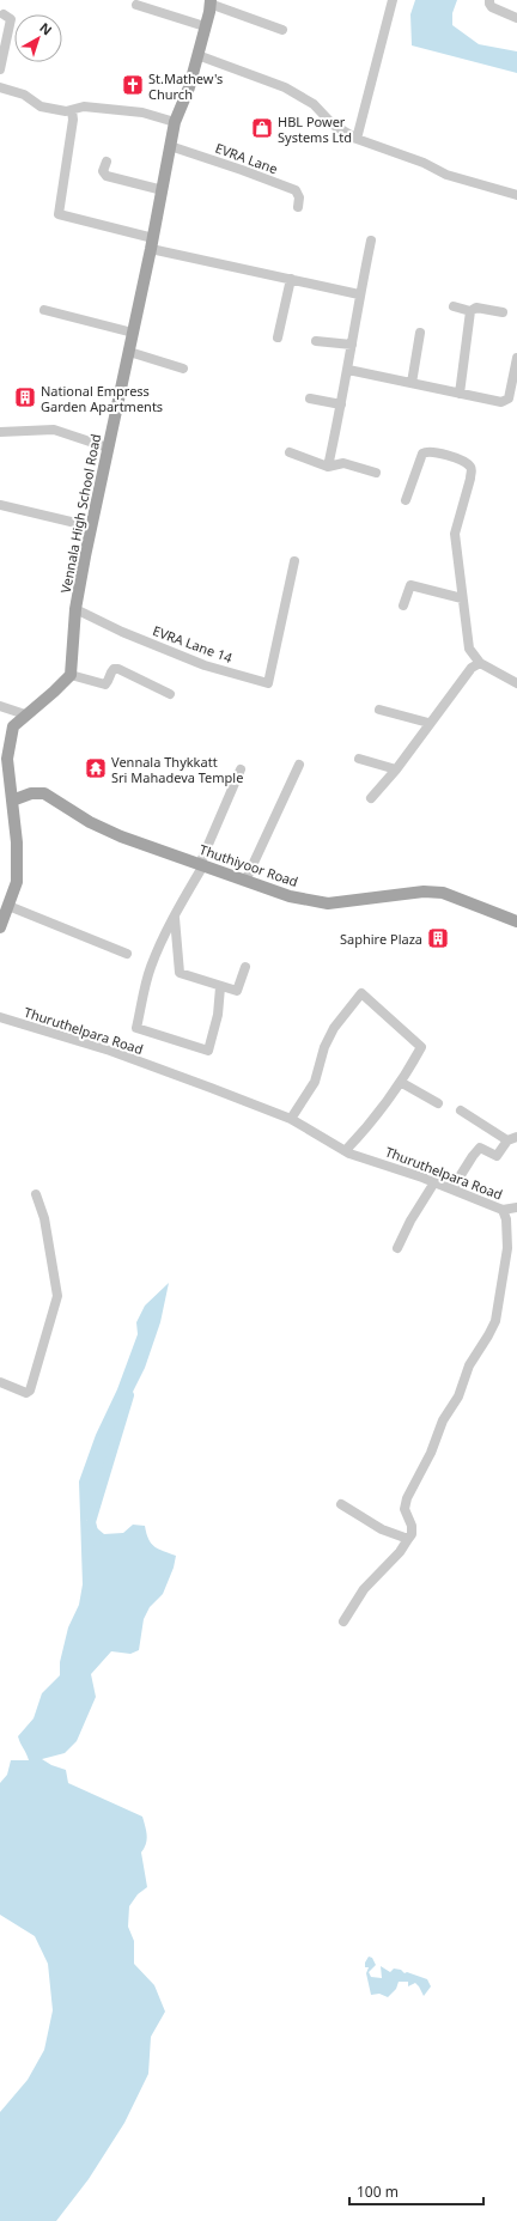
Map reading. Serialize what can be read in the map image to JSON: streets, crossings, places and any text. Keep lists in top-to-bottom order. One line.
{"streets":{"main road":["Vennala High School Road","Thuthiyoor Road"],"street":["EVRA Lane","EVRA Lane 14","Thuruthelpara Road"]},"crossings":[["EVRA Lane","Vennala High School Road"],["Vennala High School Road","EVRA Lane 14"]],"places":{"church":["St.Mathew's Church"],"shop":["HBL Power Systems Ltd"],"building":["National Empress Garden Apartments","Saphire Plaza"],"temple":["Vennala Thykkatt Sri Mahadeva Temple"]},"scale_bar":"100 m","north":"top right"}
